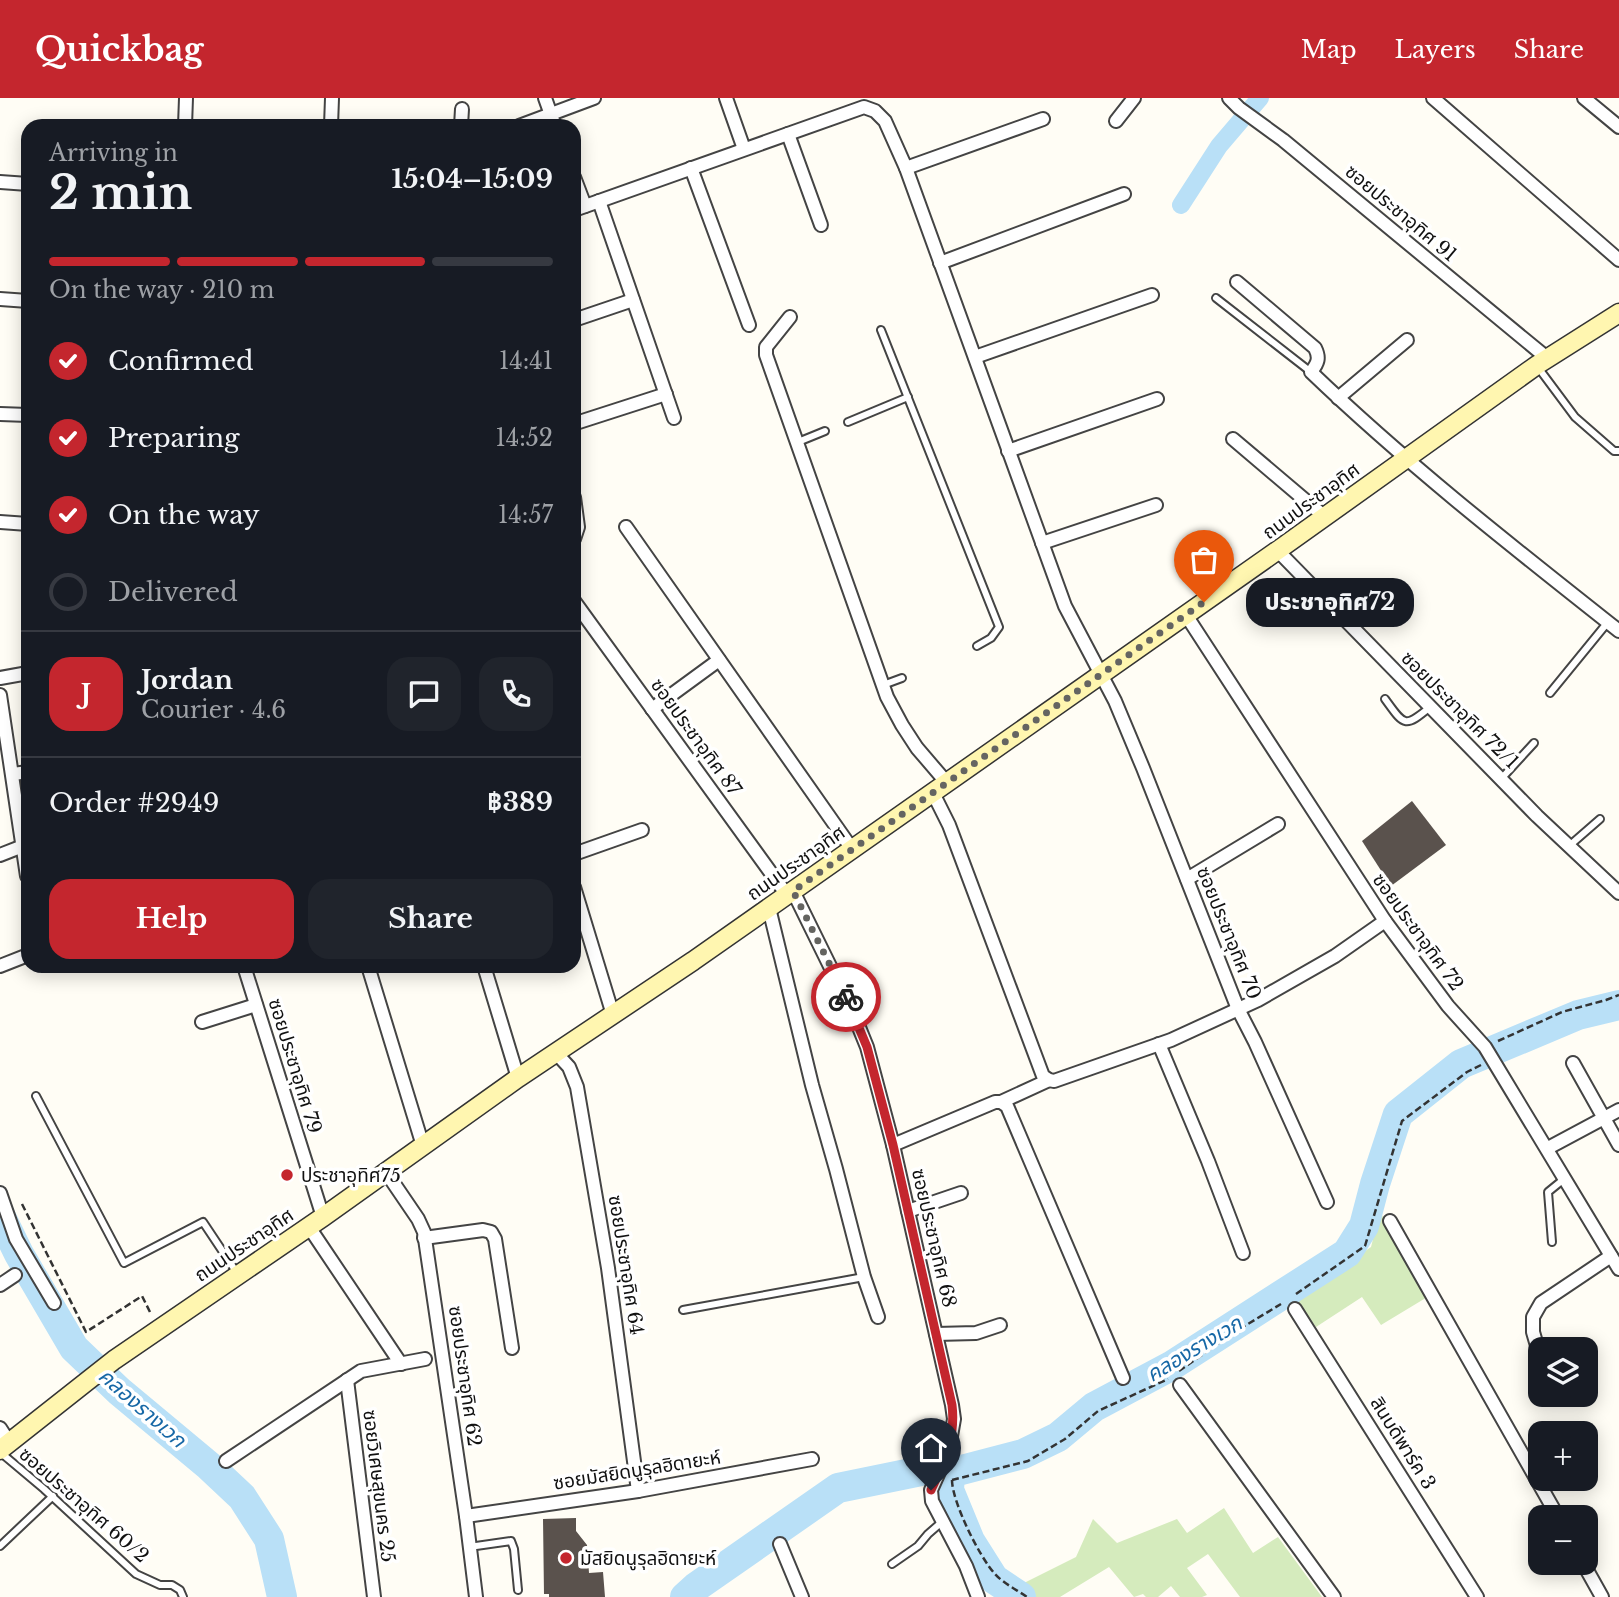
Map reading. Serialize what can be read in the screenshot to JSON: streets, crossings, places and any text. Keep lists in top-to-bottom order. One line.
{"streets":{"main road":["ถนนประชาอุทิศ"],"street":["ซอยประชาอุทิศ 91","ซอยประชาอุทิศ 72/1","ซอยประชาอุทิศ 87","ซอยประชาอุทิศ 72","ซอยประชาอุทิศ 70","ซอยประชาอุทิศ 79","ซอยประชาอุทิศ 68","ซอยประชาอุทิศ 64","ซอยประชาอุทิศ 62","สินบดีพาร์ค 3","ซอยมัสยิดนูรุลฮิดายะห์","ซอยวิเศษสุขนคร 25"],"lane":["ซอยประชาอุทิศ 60/2"]},"crossings":[["ซอยประชาอุทิศ 91","ถนนประชาอุทิศ"],["ถนนประชาอุทิศ","ซอยประชาอุทิศ 72/1"],["ถนนประชาอุทิศ","ซอยประชาอุทิศ 87"],["ถนนประชาอุทิศ","ซอยประชาอุทิศ 72"],["ถนนประชาอุทิศ","ซอยประชาอุทิศ 70"],["ถนนประชาอุทิศ","ซอยประชาอุทิศ 79"],["ถนนประชาอุทิศ","ซอยประชาอุทิศ 68"],["ถนนประชาอุทิศ","ซอยประชาอุทิศ 64"],["ถนนประชาอุทิศ","ซอยประชาอุทิศ 62"],["ถนนประชาอุทิศ","ซอยประชาอุทิศ 60/2"],["ซอยประชาอุทิศ 87","ซอยประชาอุทิศ 68"],["ซอยประชาอุทิศ 64","ซอยมัสยิดนูรุลฮิดายะห์"],["ซอยประชาอุทิศ 62","ซอยมัสยิดนูรุลฮิดายะห์"]],"water":["คลองรางเวก"],"places":["ประชาอุทิศ72","ประชาอุทิศ75","มัสยิดนูรุลฮิดายะห์"],"page":{"header":"Quickbag","nav":["Map","Layers","Share"],"heading":["2 min","Arriving in","15:04–15:09"],"panel":["Jordan","Courier · 4.6","Order #2949","฿389"],"bar":"On the way · 210 m","list":[["Confirmed","14:41"],["Preparing","14:52"],["On the way","14:57"],"Delivered"],"bubble":"ประชาอุทิศ72","round":"J","buttons":["Help","Share"],"map_buttons":["+","−"]}}
